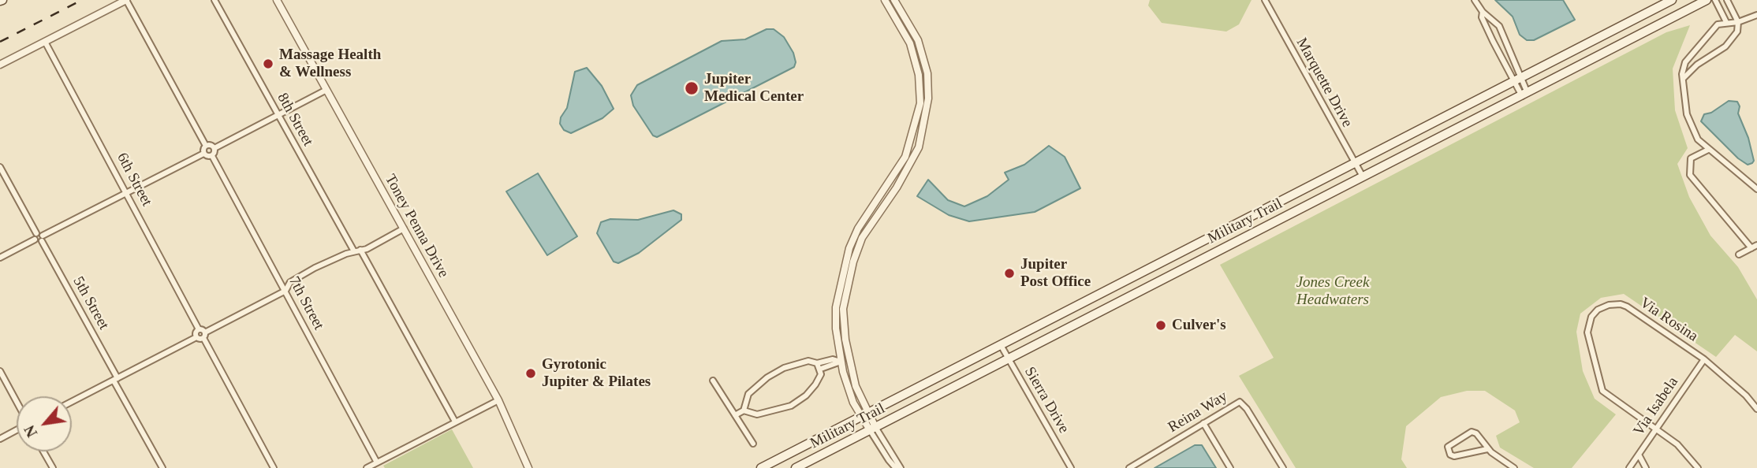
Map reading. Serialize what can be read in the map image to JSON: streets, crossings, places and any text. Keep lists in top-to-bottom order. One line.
{"streets":{"main road":["Military Trail"],"street":["Marquette Drive","8th Street","6th Street","Toney Penna Drive","5th Street","7th Street","Via Rosina","Sierra Drive","Via Isabela","Reina Way"]},"crossings":[["Marquette Drive","Military Trail"],["Military Trail","Sierra Drive"],["Via Rosina","Via Isabela"]],"parks":["Jones Creek Headwaters"],"places":["Massage Health & Wellness","Jupiter Medical Center","Jupiter Post Office","Culver's","Gyrotonic Jupiter & Pilates"],"north":"bottom left"}
